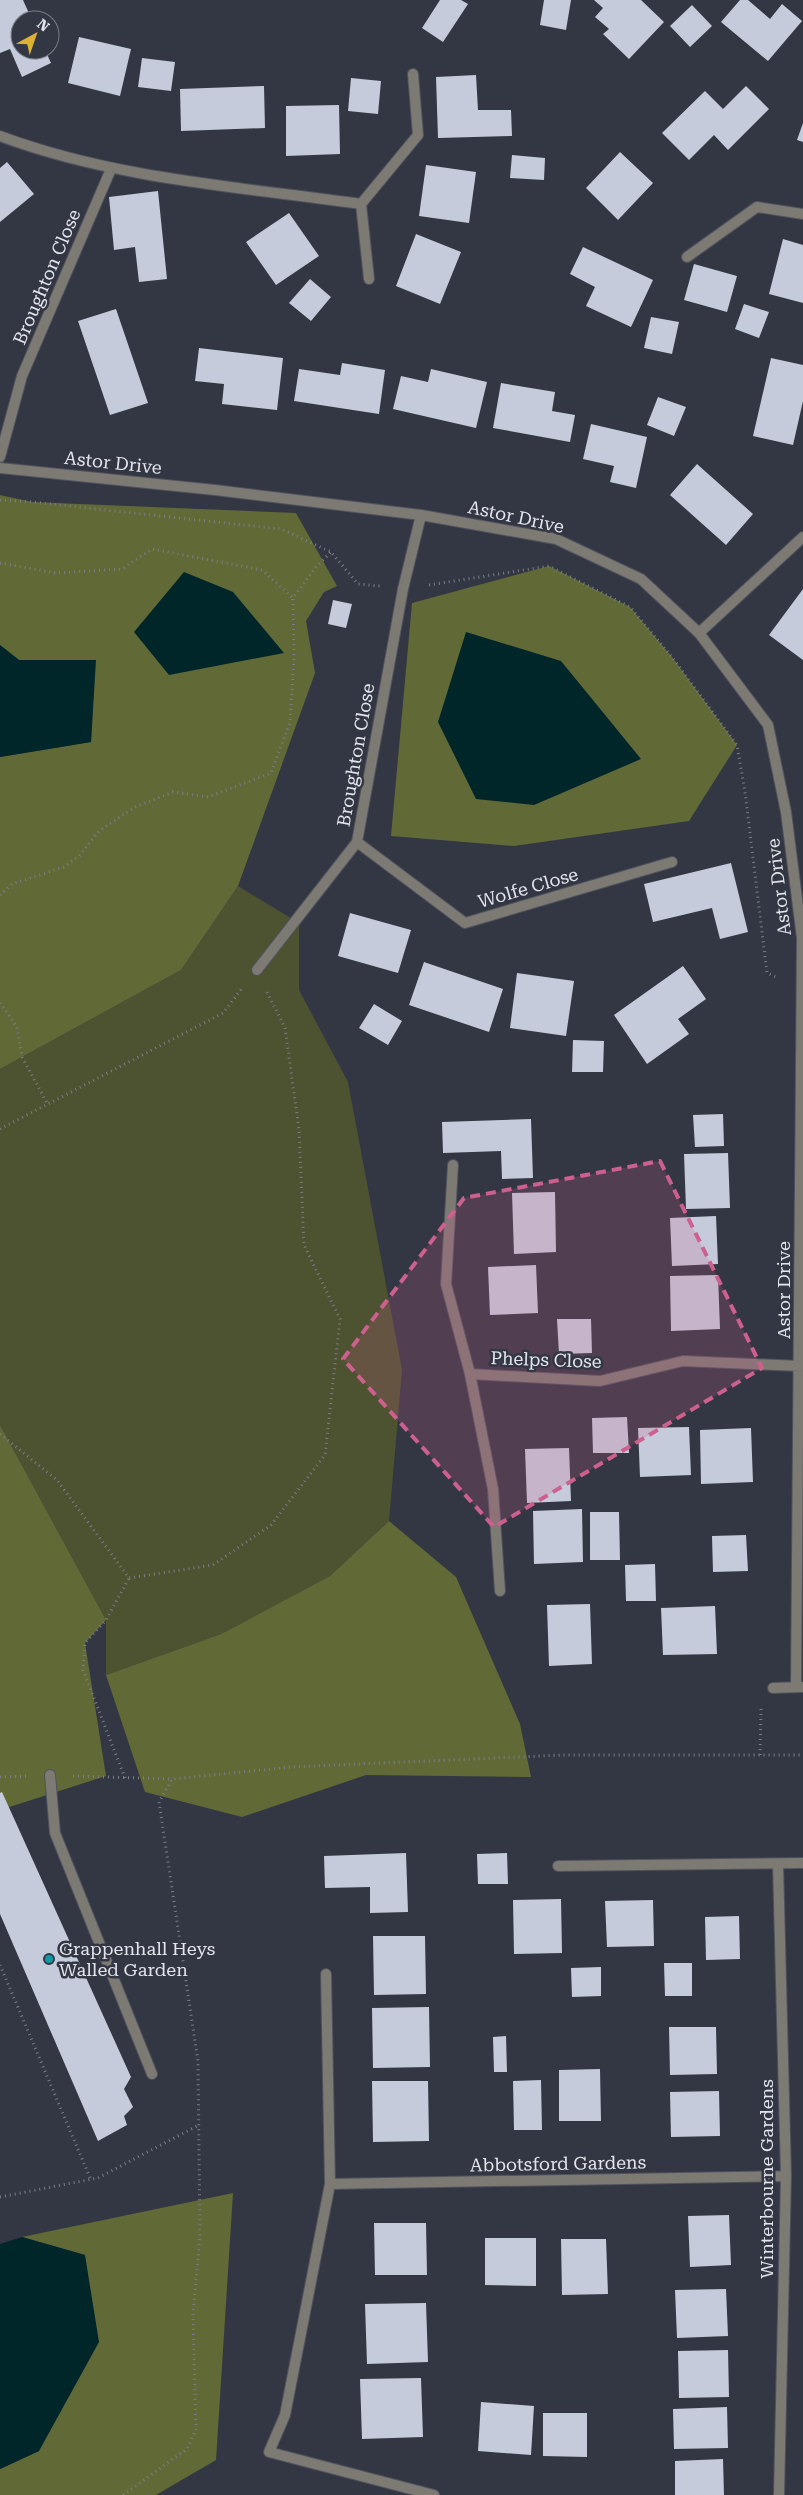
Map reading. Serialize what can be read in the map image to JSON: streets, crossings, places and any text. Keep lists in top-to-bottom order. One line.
{"streets":{"street":["Broughton Close","Astor Drive","Wolfe Close","Phelps Close","Abbotsford Gardens","Winterbourne Gardens"]},"crossings":[["Broughton Close","Astor Drive"],["Broughton Close","Wolfe Close"],["Astor Drive","Phelps Close"],["Abbotsford Gardens","Winterbourne Gardens"]],"places":["Grappenhall Heys Walled Garden"],"north":"top right"}
